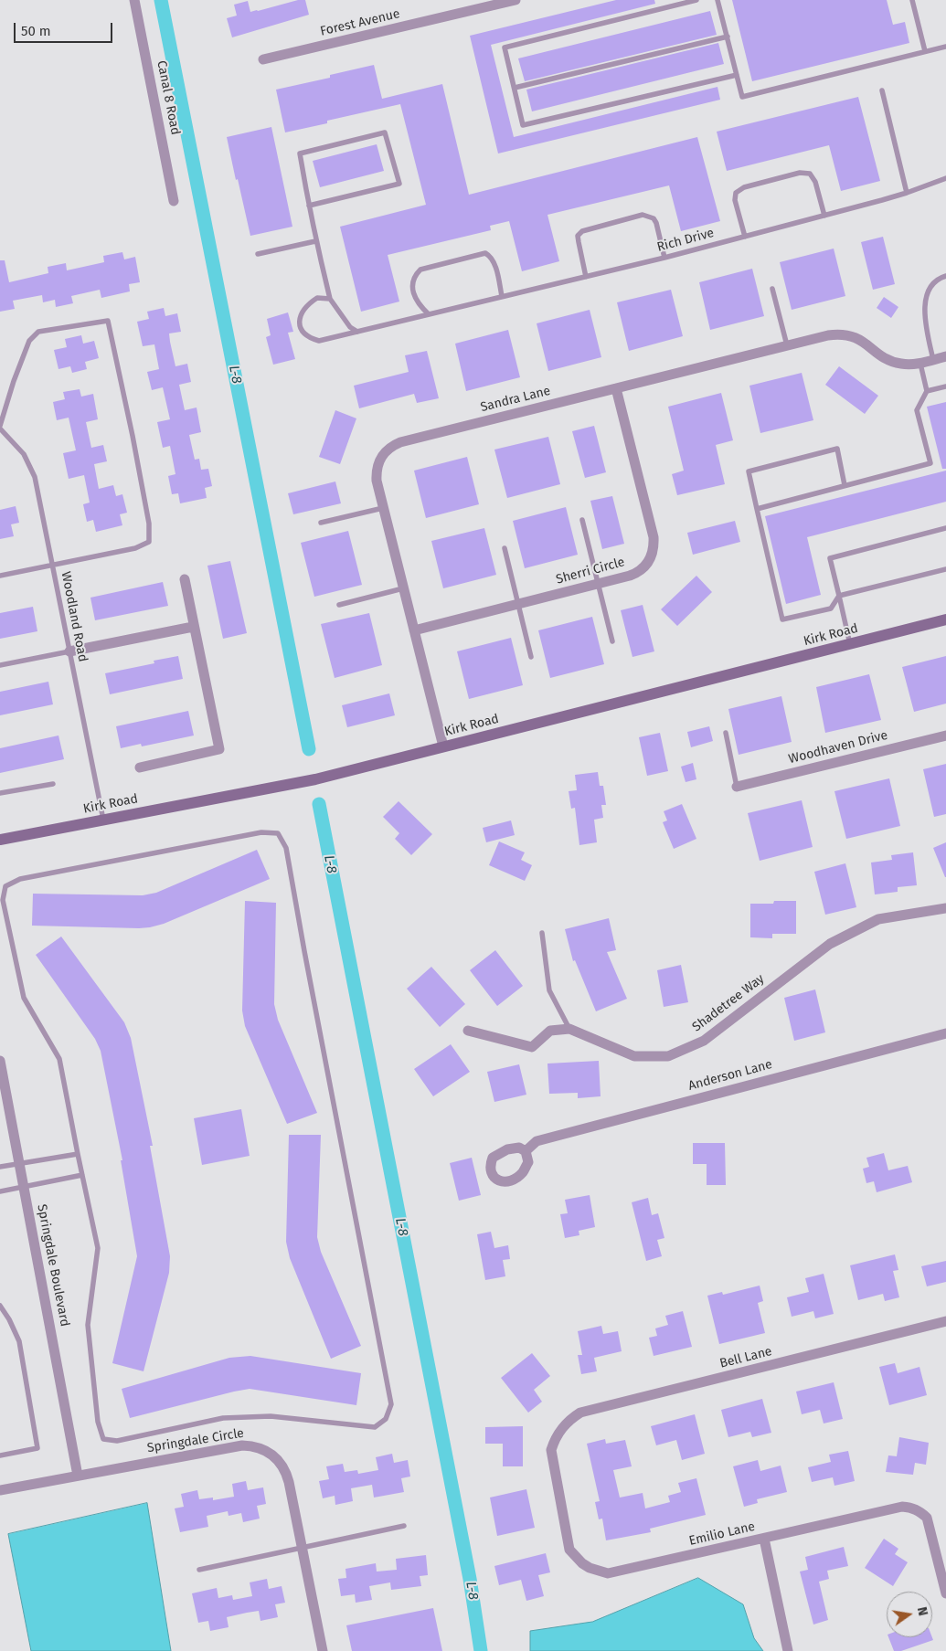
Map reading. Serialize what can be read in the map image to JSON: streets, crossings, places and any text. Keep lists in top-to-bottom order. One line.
{"streets":{"street":["Forest Avenue","Canal 8 Road","Sandra Lane","Sherri Circle","Kirk Road","Woodhaven Drive","Shadetree Way","Anderson Lane","Springdale Boulevard","Bell Lane","Springdale Circle","Emilio Lane"],"lane":["Rich Drive","Woodland Road"]},"crossings":[["Sandra Lane","Sherri Circle"],["Sandra Lane","Kirk Road"],["Woodland Road","Kirk Road"],["Springdale Boulevard","Springdale Circle"],["Bell Lane","Emilio Lane"]],"water":["L-8"],"scale_bar":"50 m","north":"right"}
